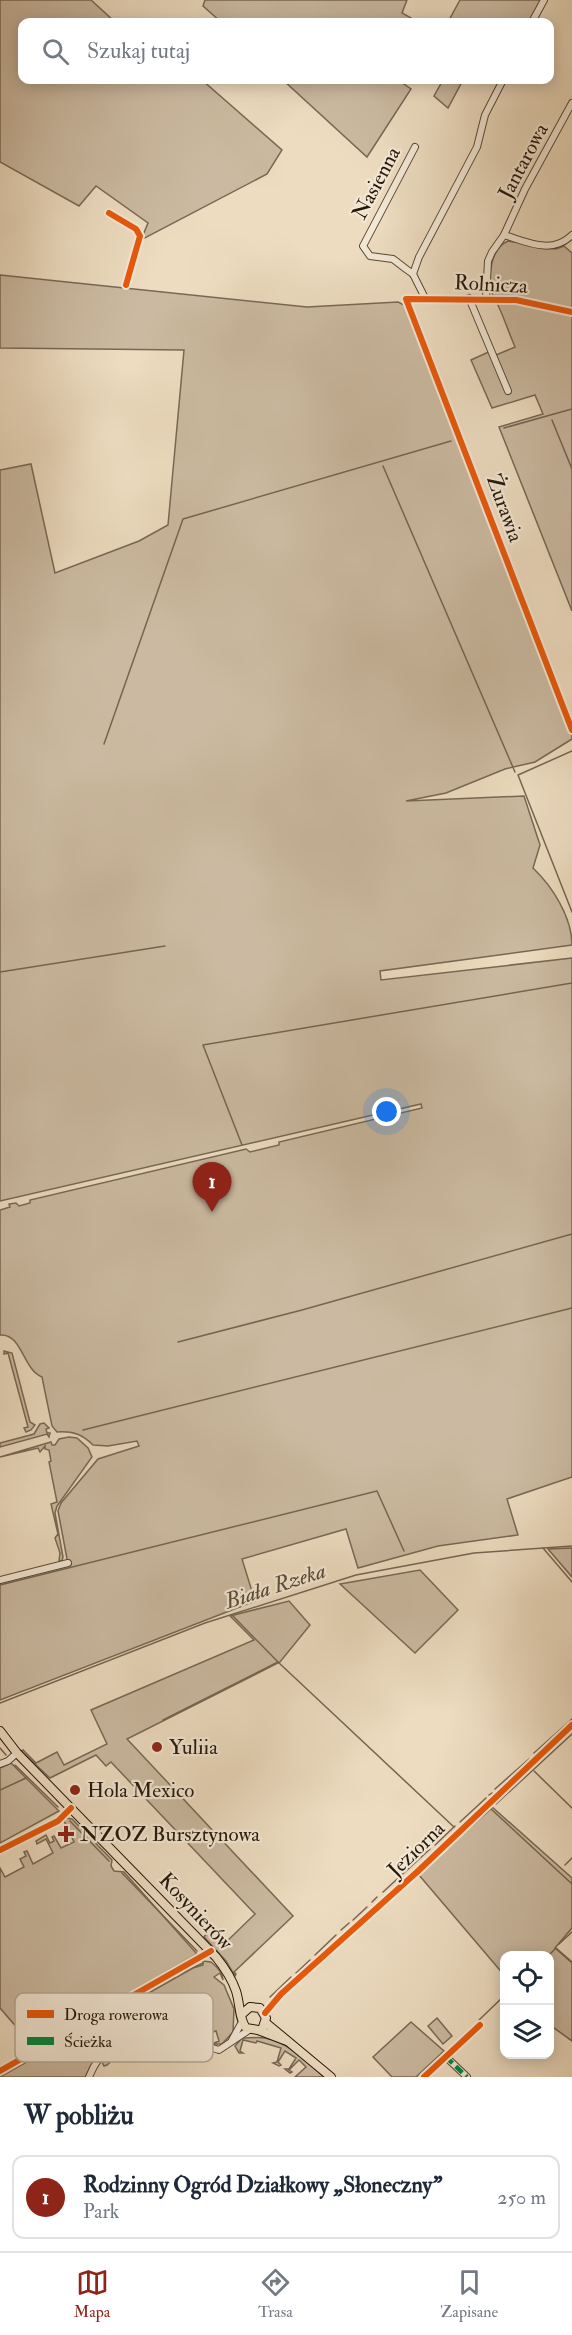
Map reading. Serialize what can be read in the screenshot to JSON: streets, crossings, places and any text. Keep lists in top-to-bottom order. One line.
{"streets":{"main road":["Kosynierów"],"street":["Jantarowa","Nasienna","Rolnicza","Żurawia","Jeziorna"]},"crossings":[["Jantarowa","Rolnicza"],["Rolnicza","Żurawia"]],"water":["Biała Rzeka"],"places":{"other":["Yuliia","Hola Mexico"],"health":["NZOZ Bursztynowa"]},"legend":["Droga rowerowa","Ścieżka"],"page":{"search":"Szukaj tutaj","pins":"1","heading":"W pobliżu","list":[{"mark":"1","name":"Rodzinny Ogród Działkowy „Słoneczny”","note":"Park","value":"250 m"}],"nav":["Mapa","Trasa","Zapisane"]}}
